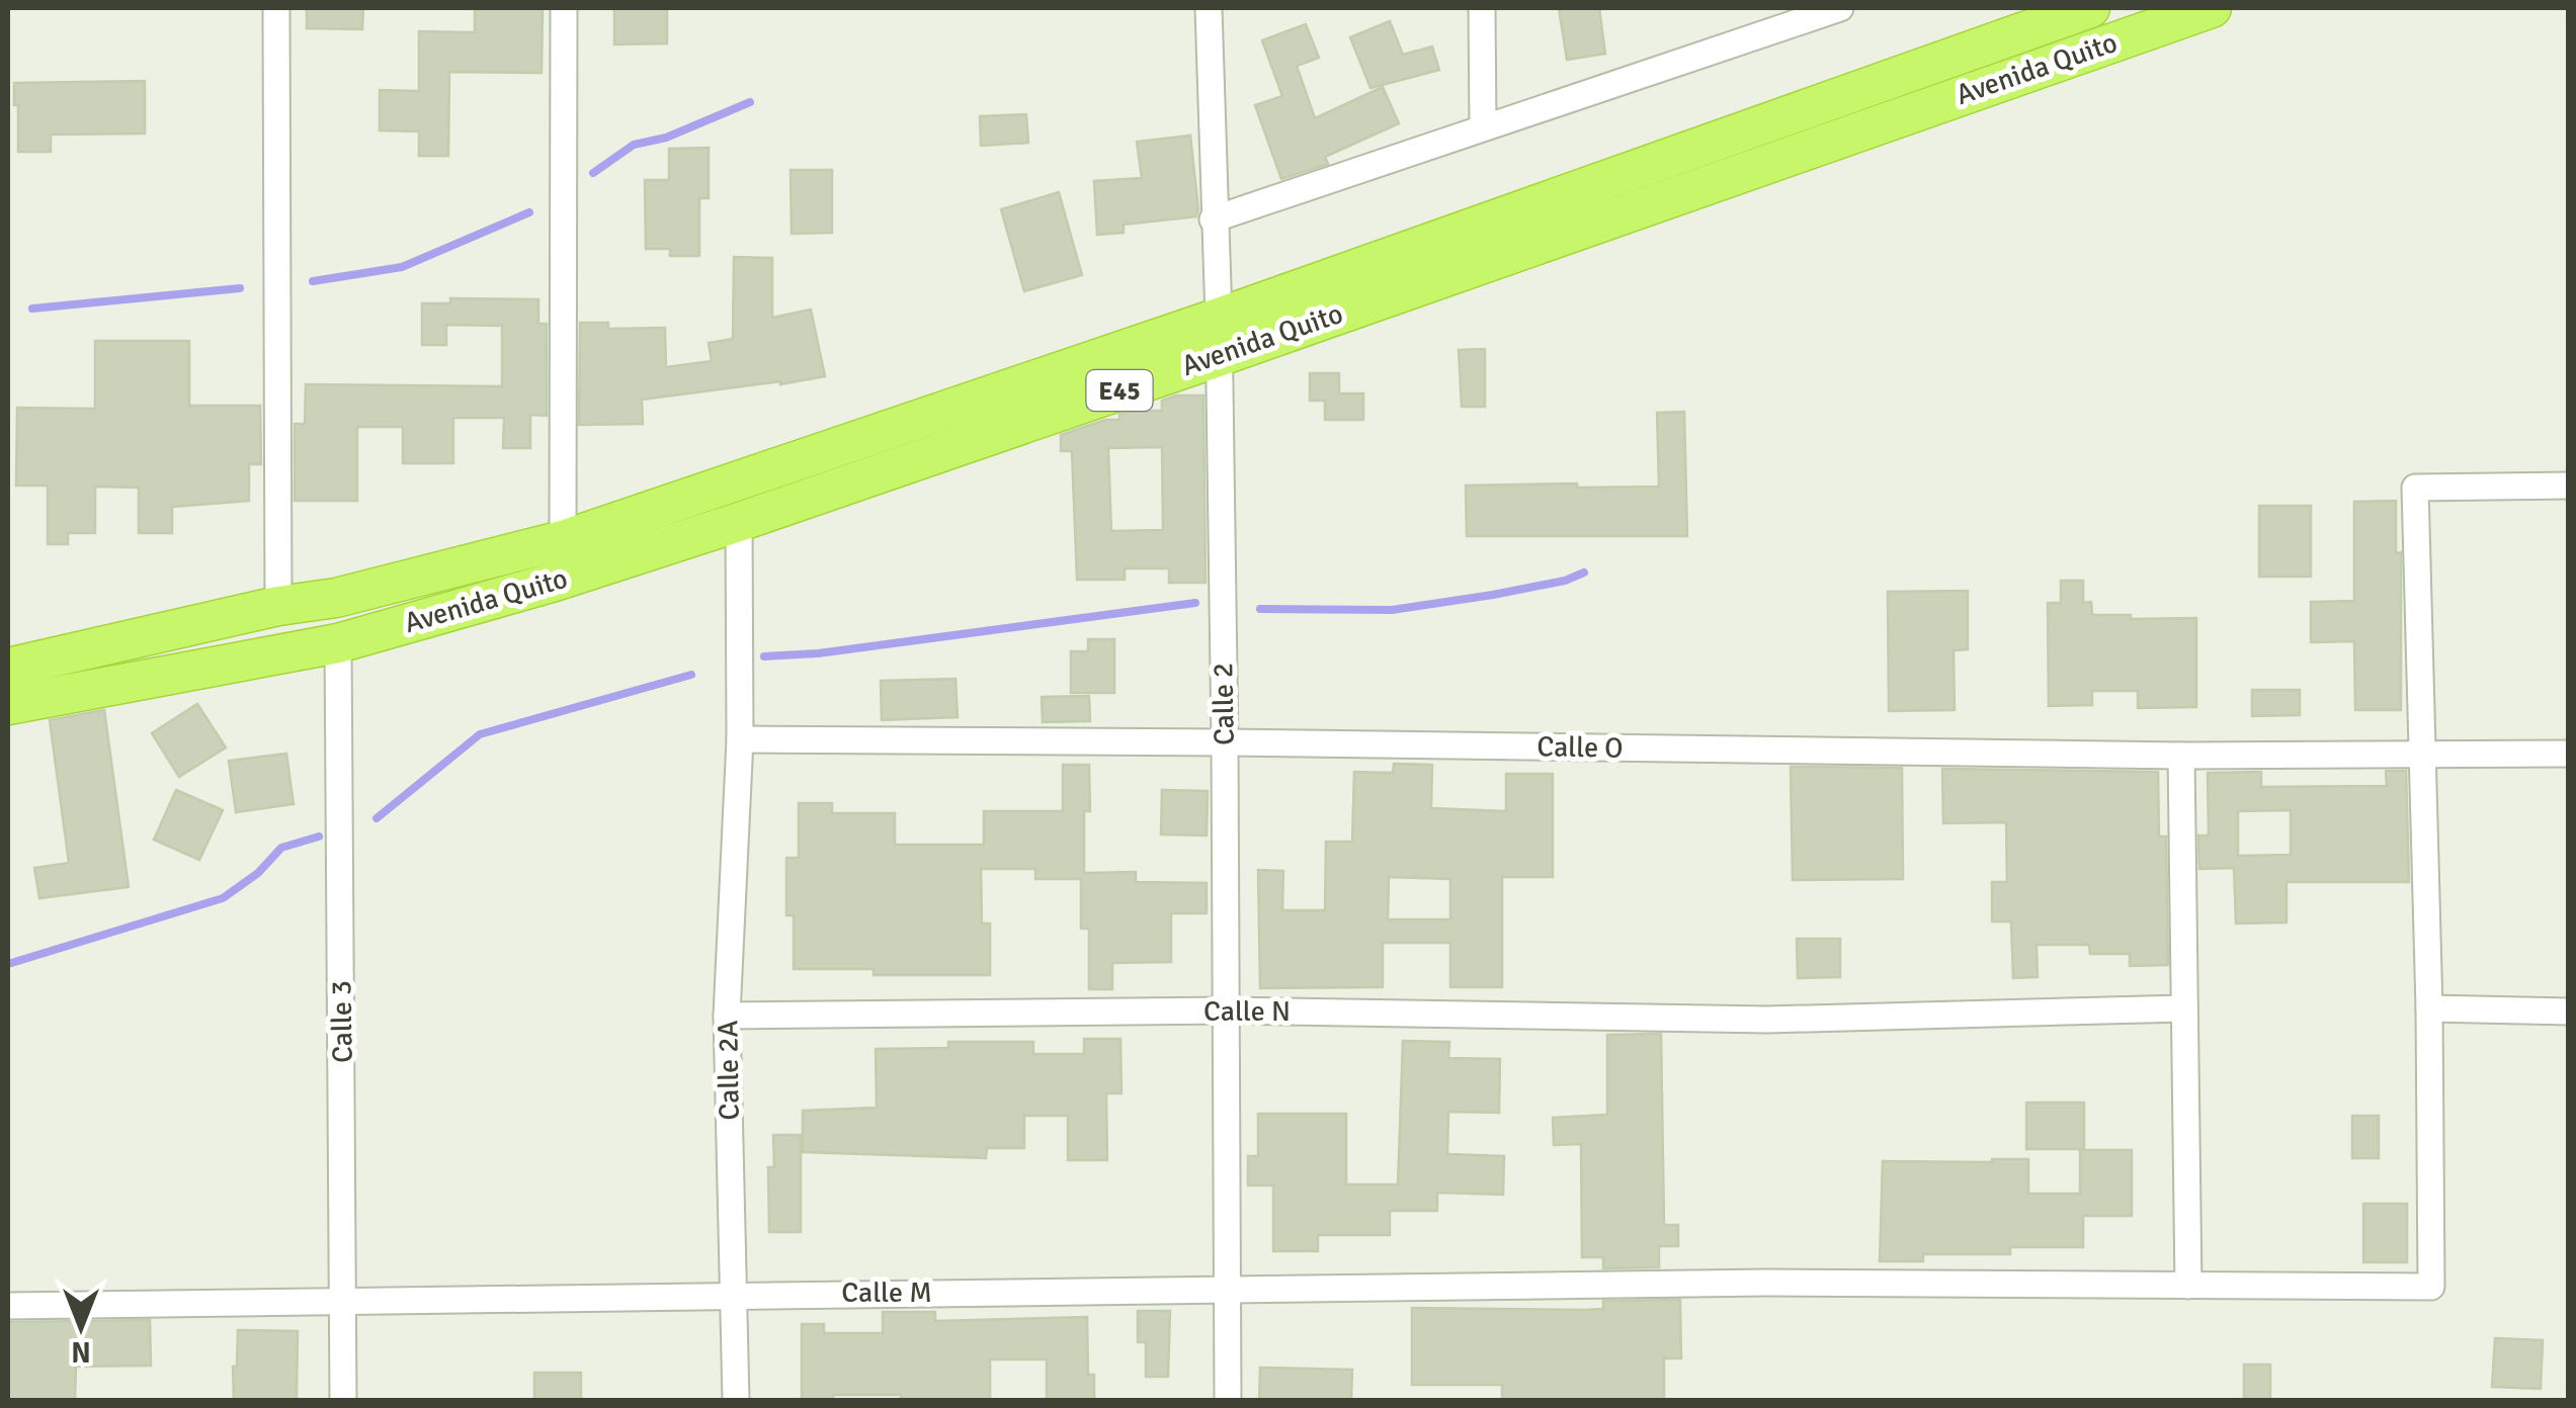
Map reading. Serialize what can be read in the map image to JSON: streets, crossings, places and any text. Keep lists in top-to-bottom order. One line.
{"streets":{"highway":["Avenida Quito","E45"],"street":["Calle 2","Calle O","Calle N","Calle 3","Calle 2A","Calle M"]},"crossings":[["Avenida Quito","Calle 2"],["Avenida Quito","Calle 3"],["Avenida Quito","Calle 2A"],["Calle 2","Calle O"],["Calle 2","Calle N"],["Calle 2","Calle M"],["Calle O","Calle 2A"],["Calle N","Calle 2A"],["Calle 3","Calle M"],["Calle 2A","Calle M"]],"north":"bottom"}
